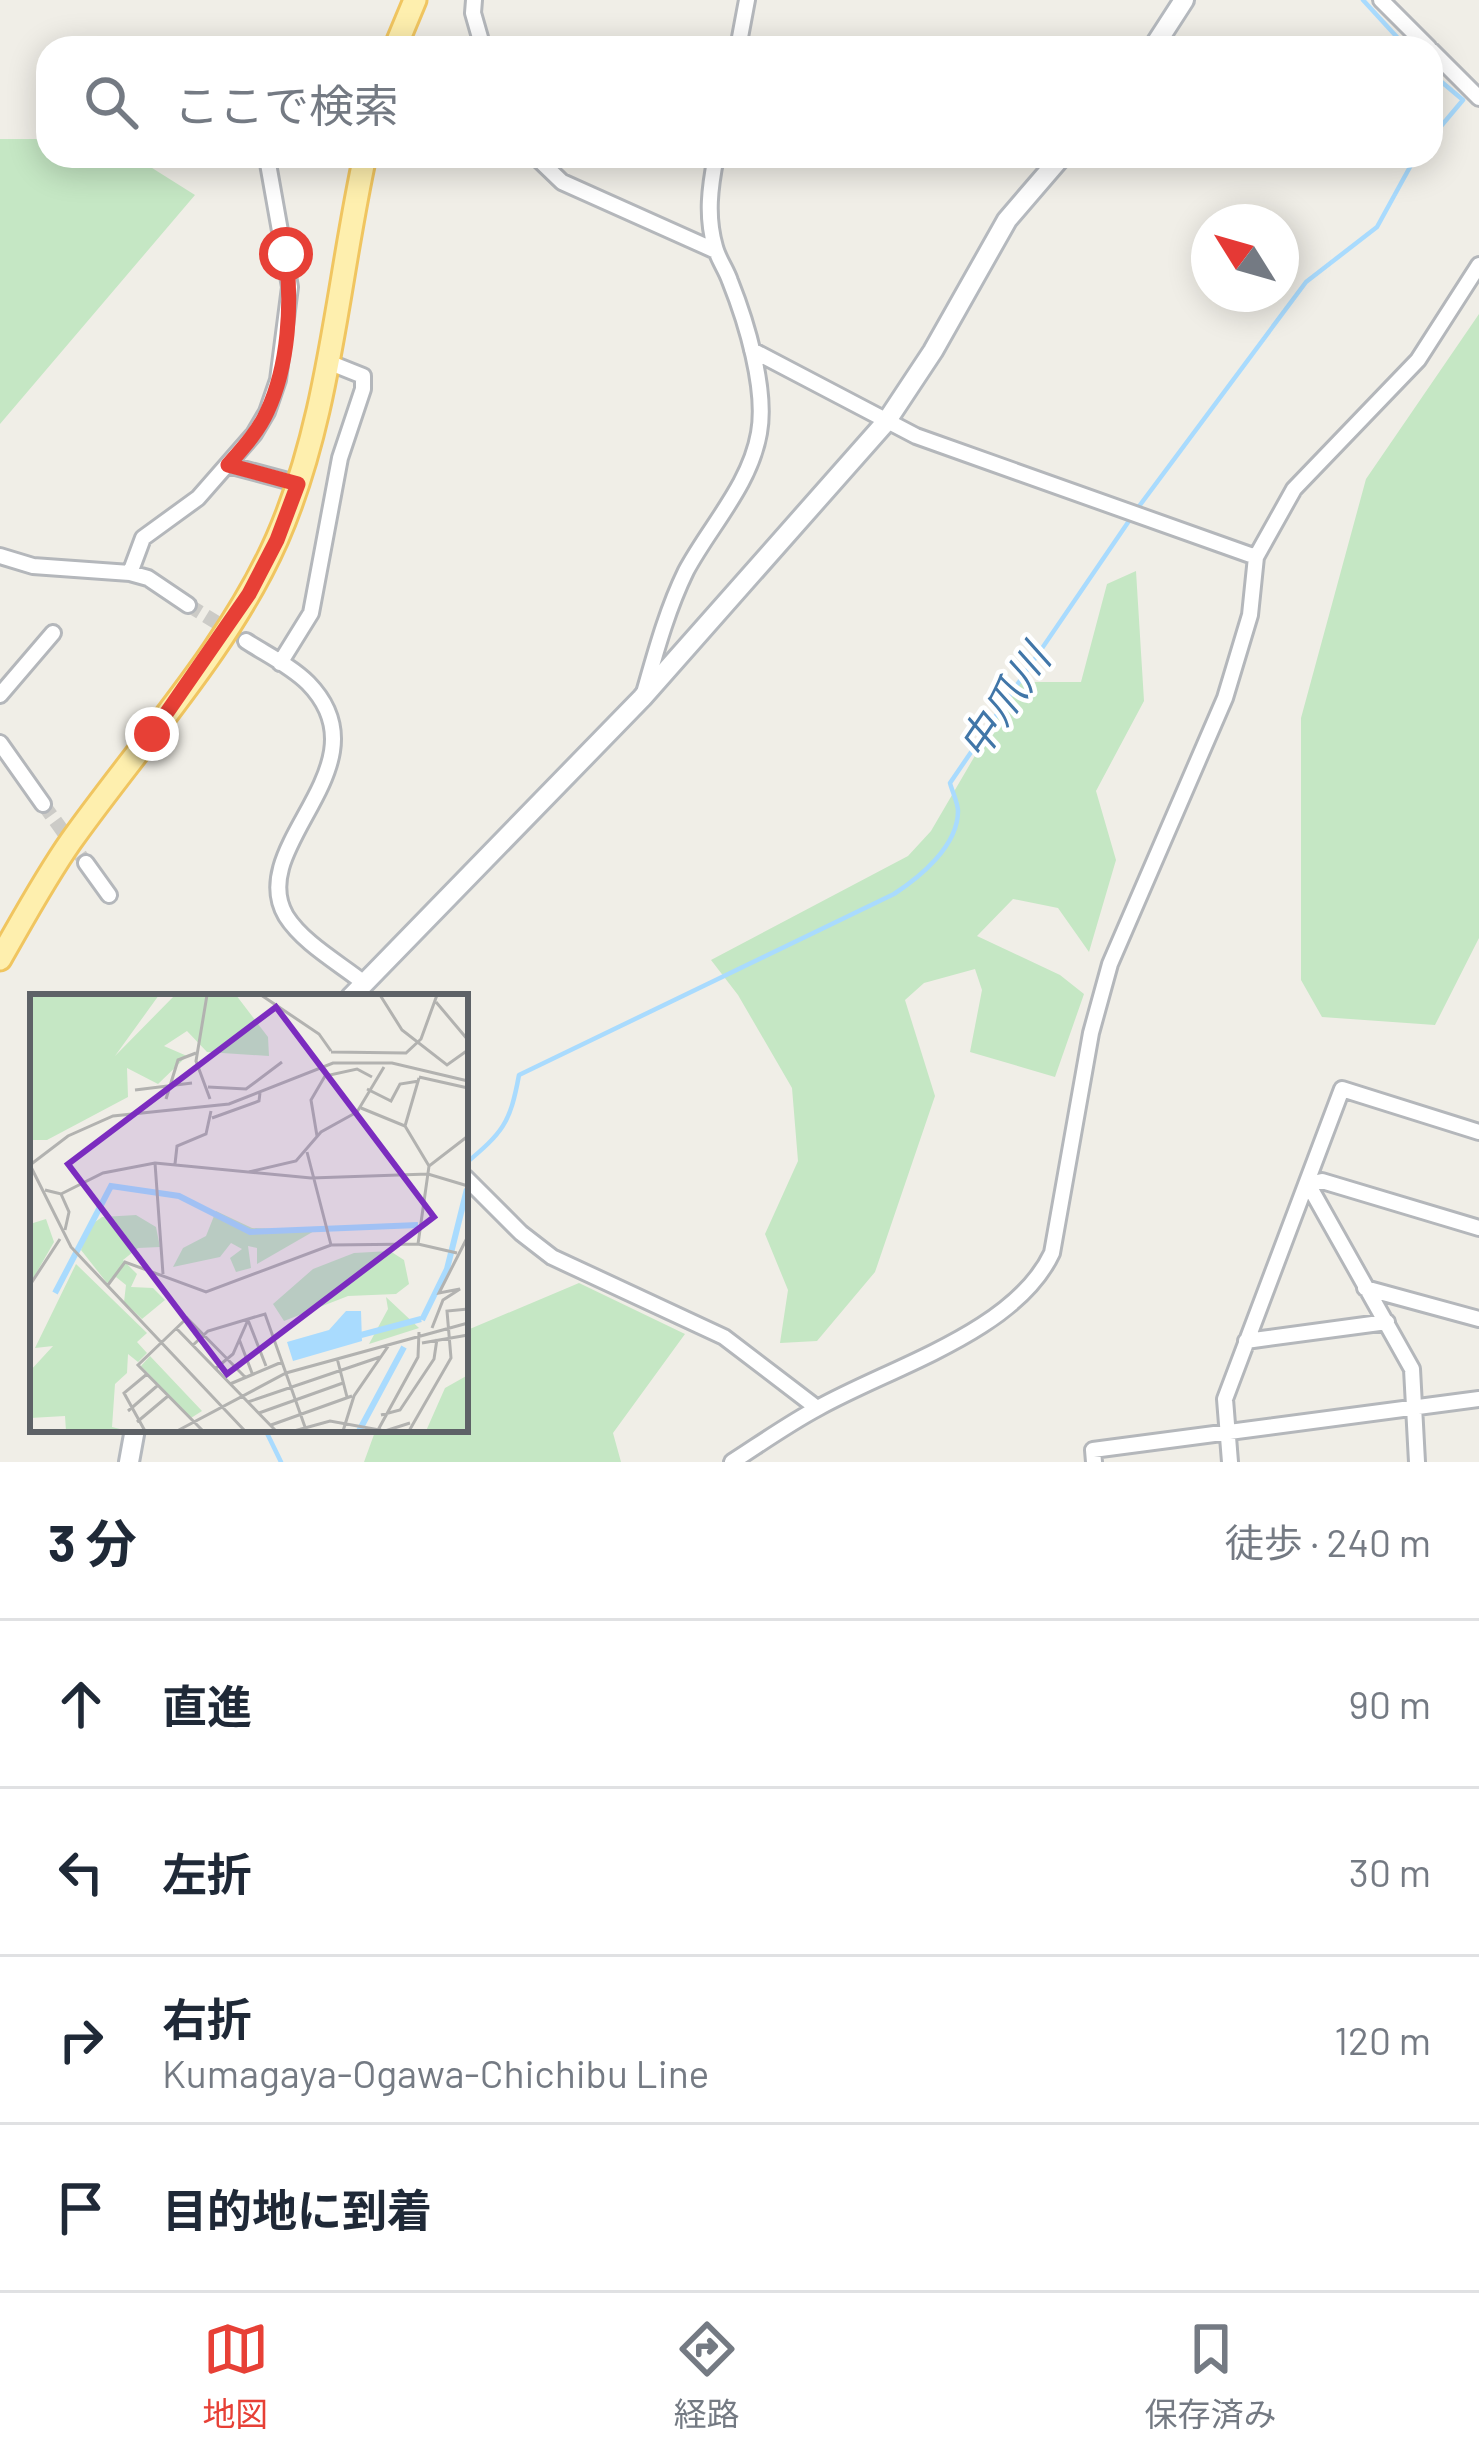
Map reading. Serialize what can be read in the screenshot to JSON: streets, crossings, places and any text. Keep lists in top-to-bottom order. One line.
{"water":["中爪川"],"north":"top left","page":{"search":"ここで検索","heading":["3 分","徒歩 · 240 m"],"list":[["直進","90 m"],["左折","30 m"],["右折","Kumagaya-Ogawa-Chichibu Line","120 m"],"目的地に到着"],"nav":["地図","経路","保存済み"]}}
